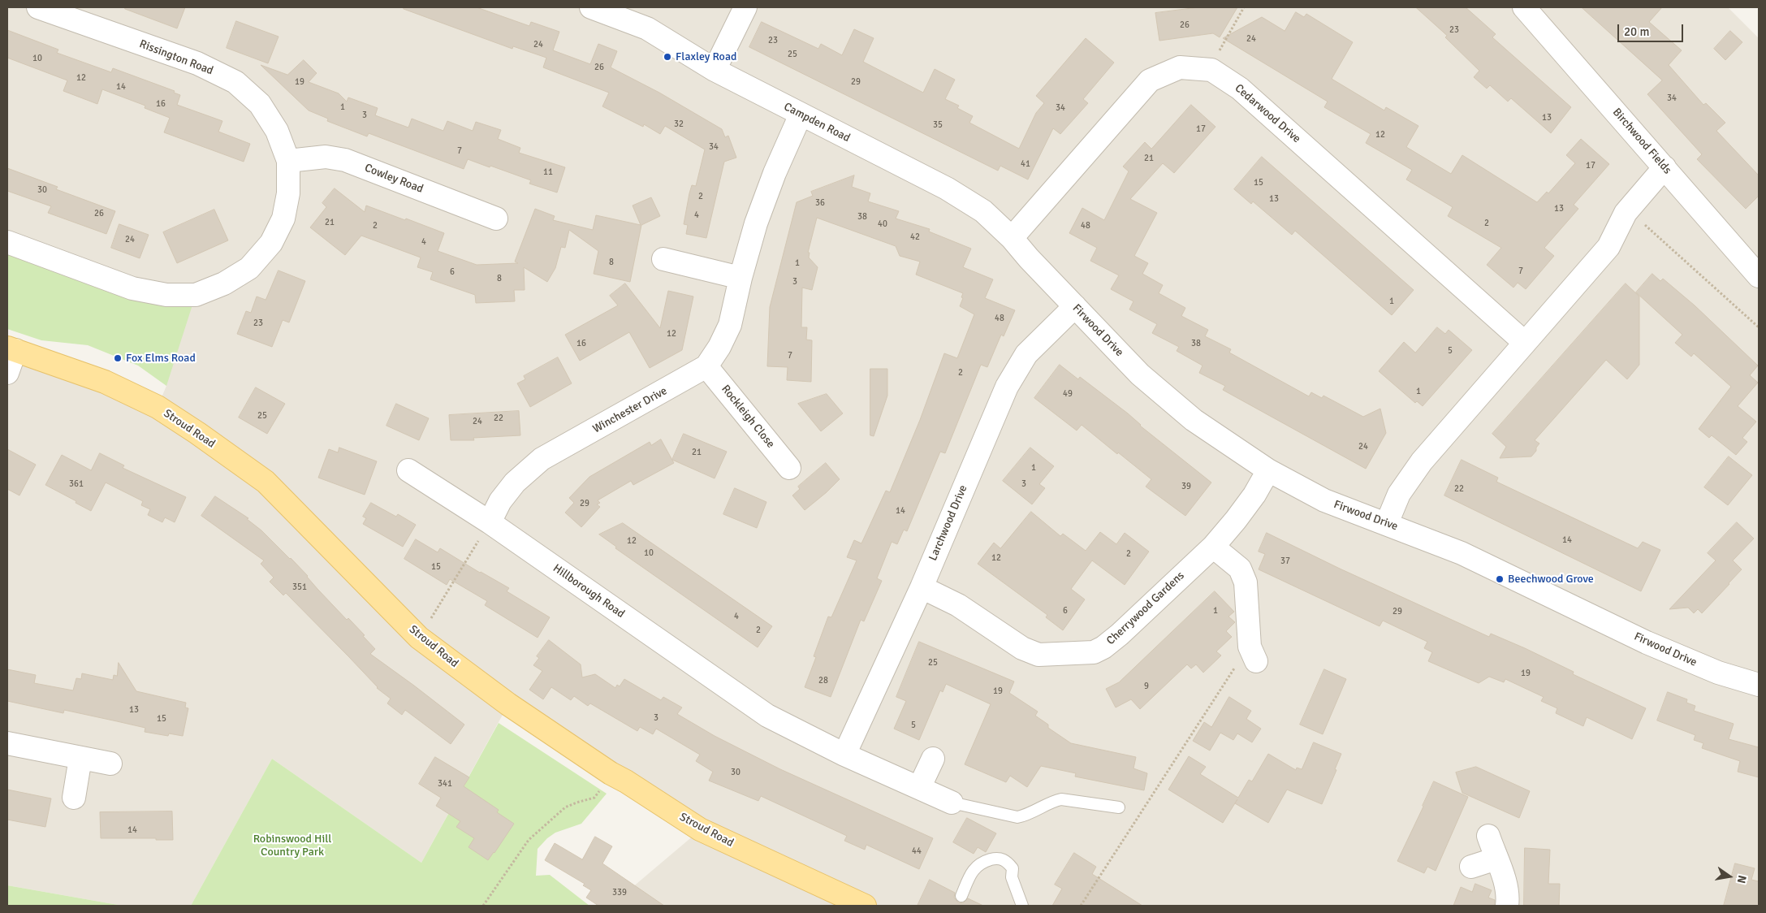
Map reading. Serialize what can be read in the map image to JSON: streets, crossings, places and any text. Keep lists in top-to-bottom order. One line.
{"streets":{"main road":["Stroud Road"],"street":["Rissington Road","Cedarwood Drive","Campden Road","Birchwood Fields","Cowley Road","Firwood Drive","Winchester Drive","Rockleigh Close","Larchwood Drive","Hillborough Road","Cherrywood Gardens"]},"crossings":[["Rissington Road","Cowley Road"],["Cedarwood Drive","Campden Road"],["Campden Road","Firwood Drive"],["Campden Road","Winchester Drive"],["Firwood Drive","Larchwood Drive"],["Firwood Drive","Cherrywood Gardens"],["Winchester Drive","Rockleigh Close"],["Winchester Drive","Hillborough Road"],["Larchwood Drive","Hillborough Road"],["Larchwood Drive","Cherrywood Gardens"]],"parks":["Robinswood Hill Country Park"],"places":["Flaxley Road","Fox Elms Road","Beechwood Grove"],"house_numbers":["26","23","24","23","24","25","10","26","12","19","29","14","34","16","1","34","3","13","32","35","17","12","34","7","21","41","17","11","15","30","2","13","36","13","26","4","38","21","2","40","2","48","42","24","4","8","1","7","6","8","3","1","48","23","12","16","38","5","7","2","1","49","25","22","24","24","21","1","361","3","39","22","29","14","14","12","10","2","12","37","15","351","6","1","29","4","2","25","19","28","9","19","13","3","15","5","30","341","14","44","339"],"scale_bar":"20 m","north":"right"}
